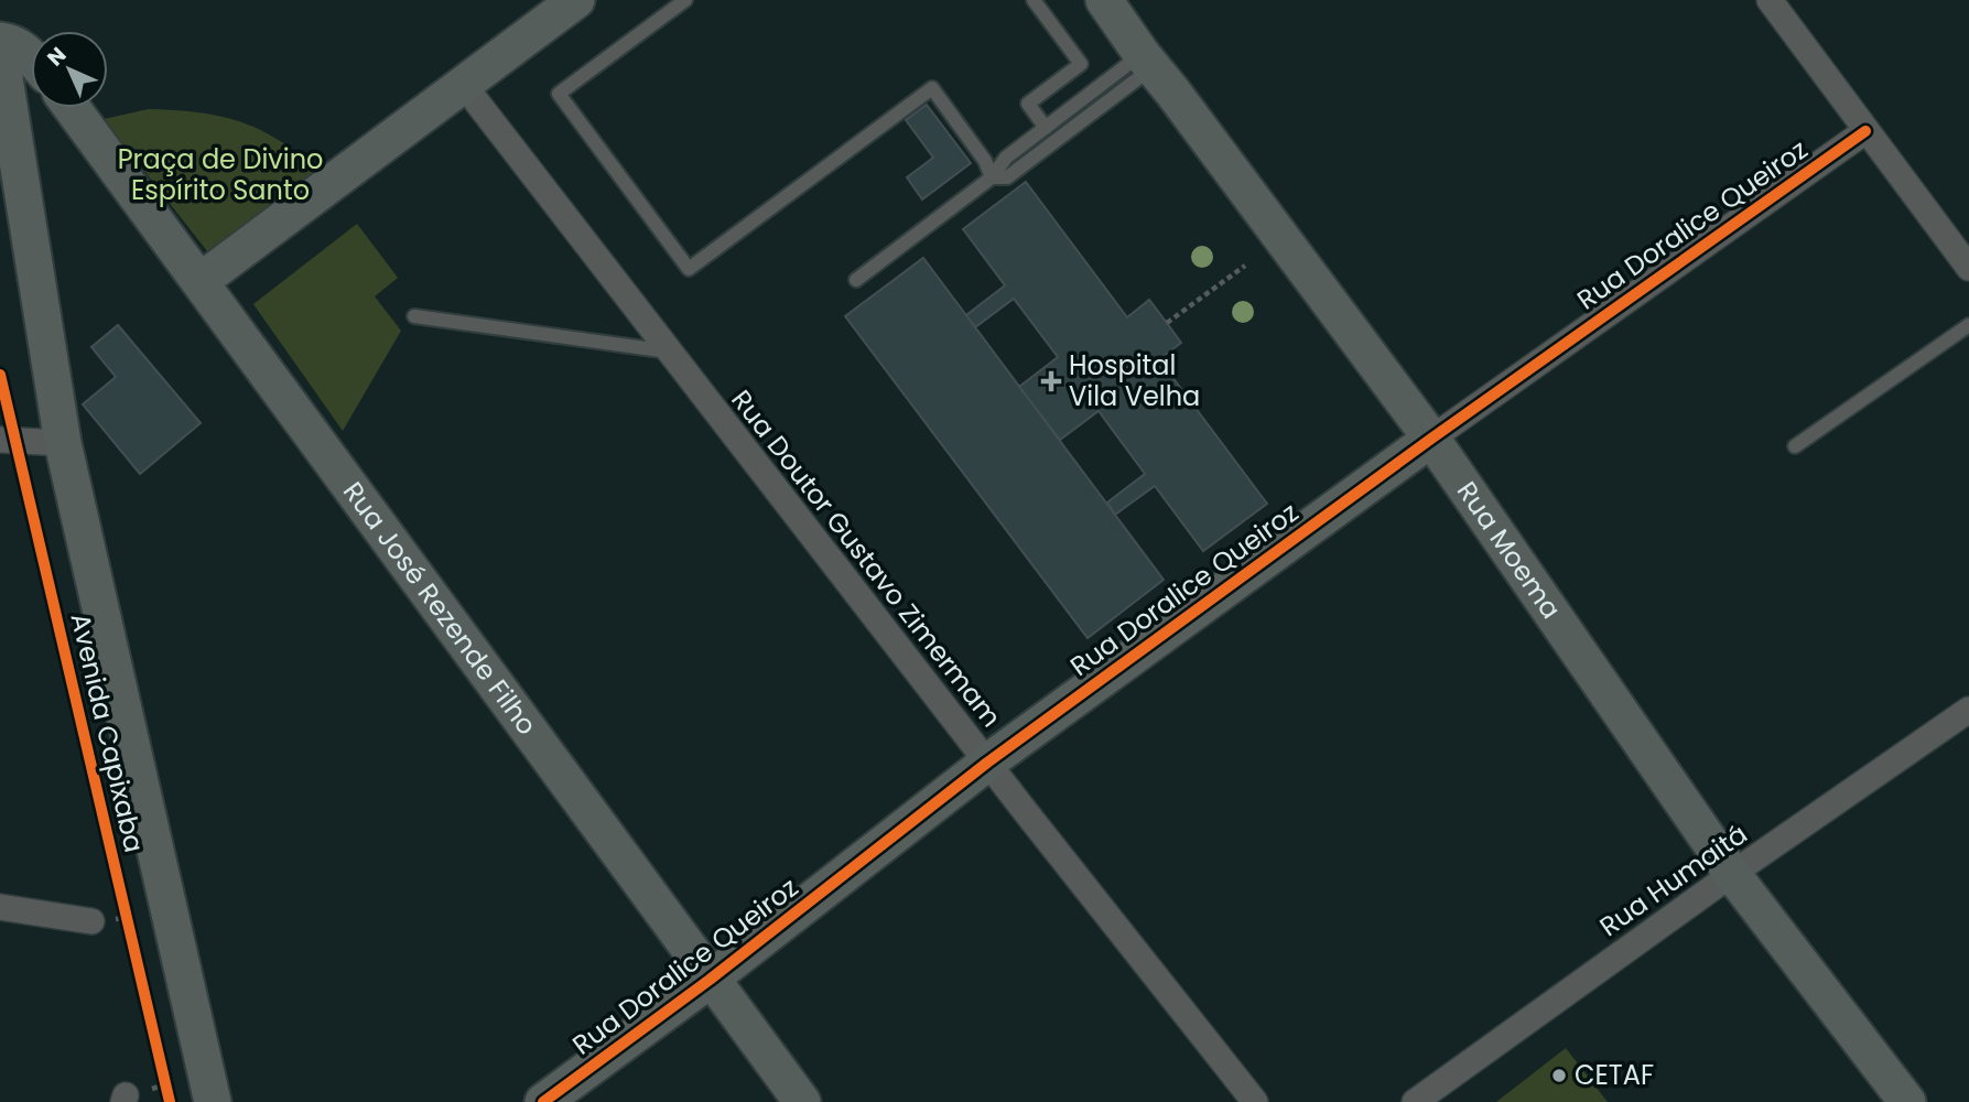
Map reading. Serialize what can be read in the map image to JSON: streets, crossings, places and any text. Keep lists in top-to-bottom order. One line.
{"streets":{"street":["Rua Doralice Queiroz","Rua Moema","Rua Doutor Gustavo Zimermam","Rua José Rezende Filho","Avenida Capixaba","Rua Humaitá"]},"crossings":[["Rua Doralice Queiroz","Rua Moema"],["Rua Doralice Queiroz","Rua Doutor Gustavo Zimermam"],["Rua Doralice Queiroz","Rua José Rezende Filho"],["Rua Moema","Rua Humaitá"],["Rua José Rezende Filho","Avenida Capixaba"]],"parks":["Praça de Divino Espírito Santo"],"places":{"health":["Hospital Vila Velha"],"other":["CETAF"]},"north":"top left"}
